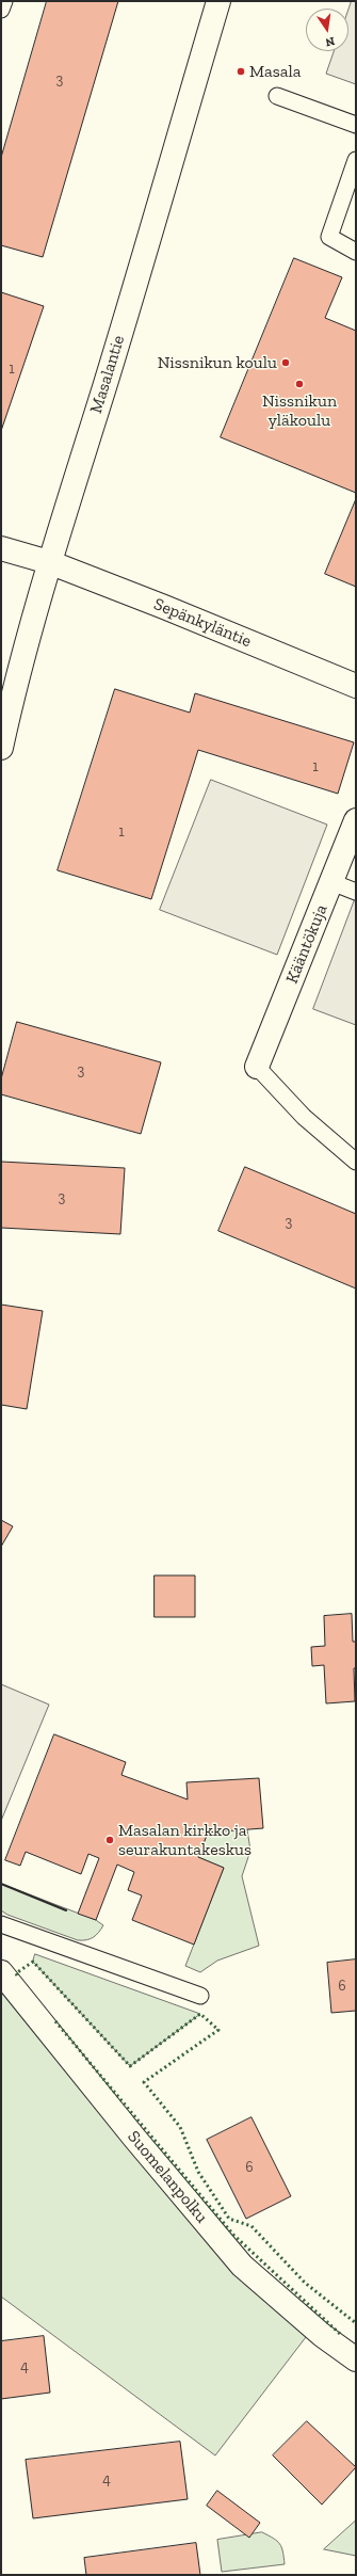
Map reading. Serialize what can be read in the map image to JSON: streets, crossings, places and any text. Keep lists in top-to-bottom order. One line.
{"streets":{"street":["Masalantie","Sepänkyläntie","Kääntökuja","Suomelanpolku"]},"crossings":[["Masalantie","Sepänkyläntie"]],"places":["Masala","Nissnikun koulu","Nissnikun yläkoulu","Masalan kirkko ja seurakuntakeskus"],"house_numbers":["3","1","1","1","3","3","3","6","6","4","4"],"north":"bottom"}
